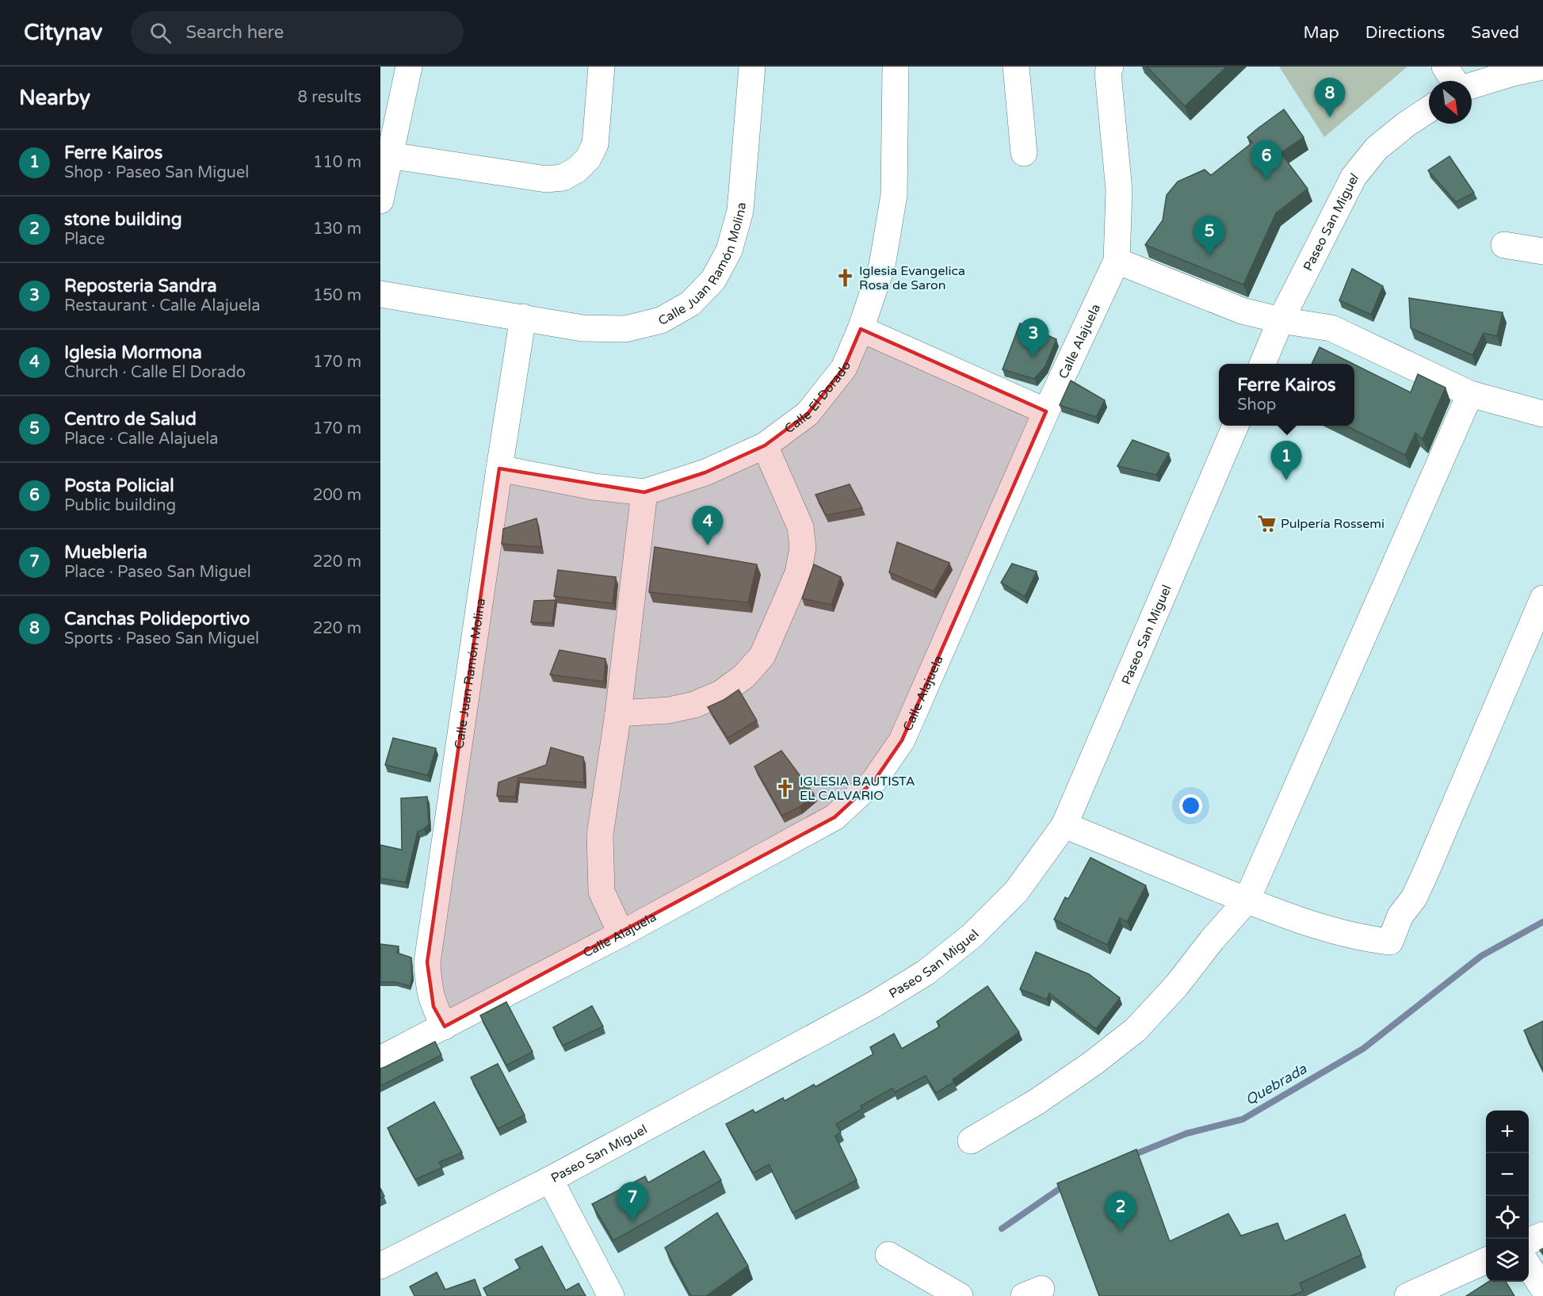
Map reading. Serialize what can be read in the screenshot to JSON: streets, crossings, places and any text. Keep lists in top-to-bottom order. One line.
{"streets":{"street":["Paseo San Miguel","Calle Juan Ramón Molina","Calle Alajuela","Calle El Dorado"]},"crossings":[["Calle Juan Ramón Molina","Calle Alajuela"],["Calle Juan Ramón Molina","Calle El Dorado"]],"water":["Quebrada"],"places":{"church":["Iglesia Evangelica Rosa de Saron","IGLESIA BAUTISTA EL CALVARIO"],"supermarket":["Pulpería Rossemi"]},"north":"bottom right","page":{"header":"Citynav","search":"Search here","nav":["Map","Directions","Saved"],"heading":["Nearby","8 results"],"pins":["8","6","5","3","1","4","7","2"],"list":[{"mark":"1","name":"Ferre Kairos","note":"Shop · Paseo San Miguel","value":"110 m"},{"mark":"2","name":"stone building","note":"Place","value":"130 m"},{"mark":"3","name":"Reposteria Sandra","note":"Restaurant · Calle Alajuela","value":"150 m"},{"mark":"4","name":"Iglesia Mormona","note":"Church · Calle El Dorado","value":"170 m"},{"mark":"5","name":"Centro de Salud","note":"Place · Calle Alajuela","value":"170 m"},{"mark":"6","name":"Posta Policial","note":"Public building","value":"200 m"},{"mark":"7","name":"Muebleria","note":"Place · Paseo San Miguel","value":"220 m"},{"mark":"8","name":"Canchas Polideportivo","note":"Sports · Paseo San Miguel","value":"220 m"}],"popup":["Ferre Kairos","Shop"],"map_buttons":["+","−"]}}
